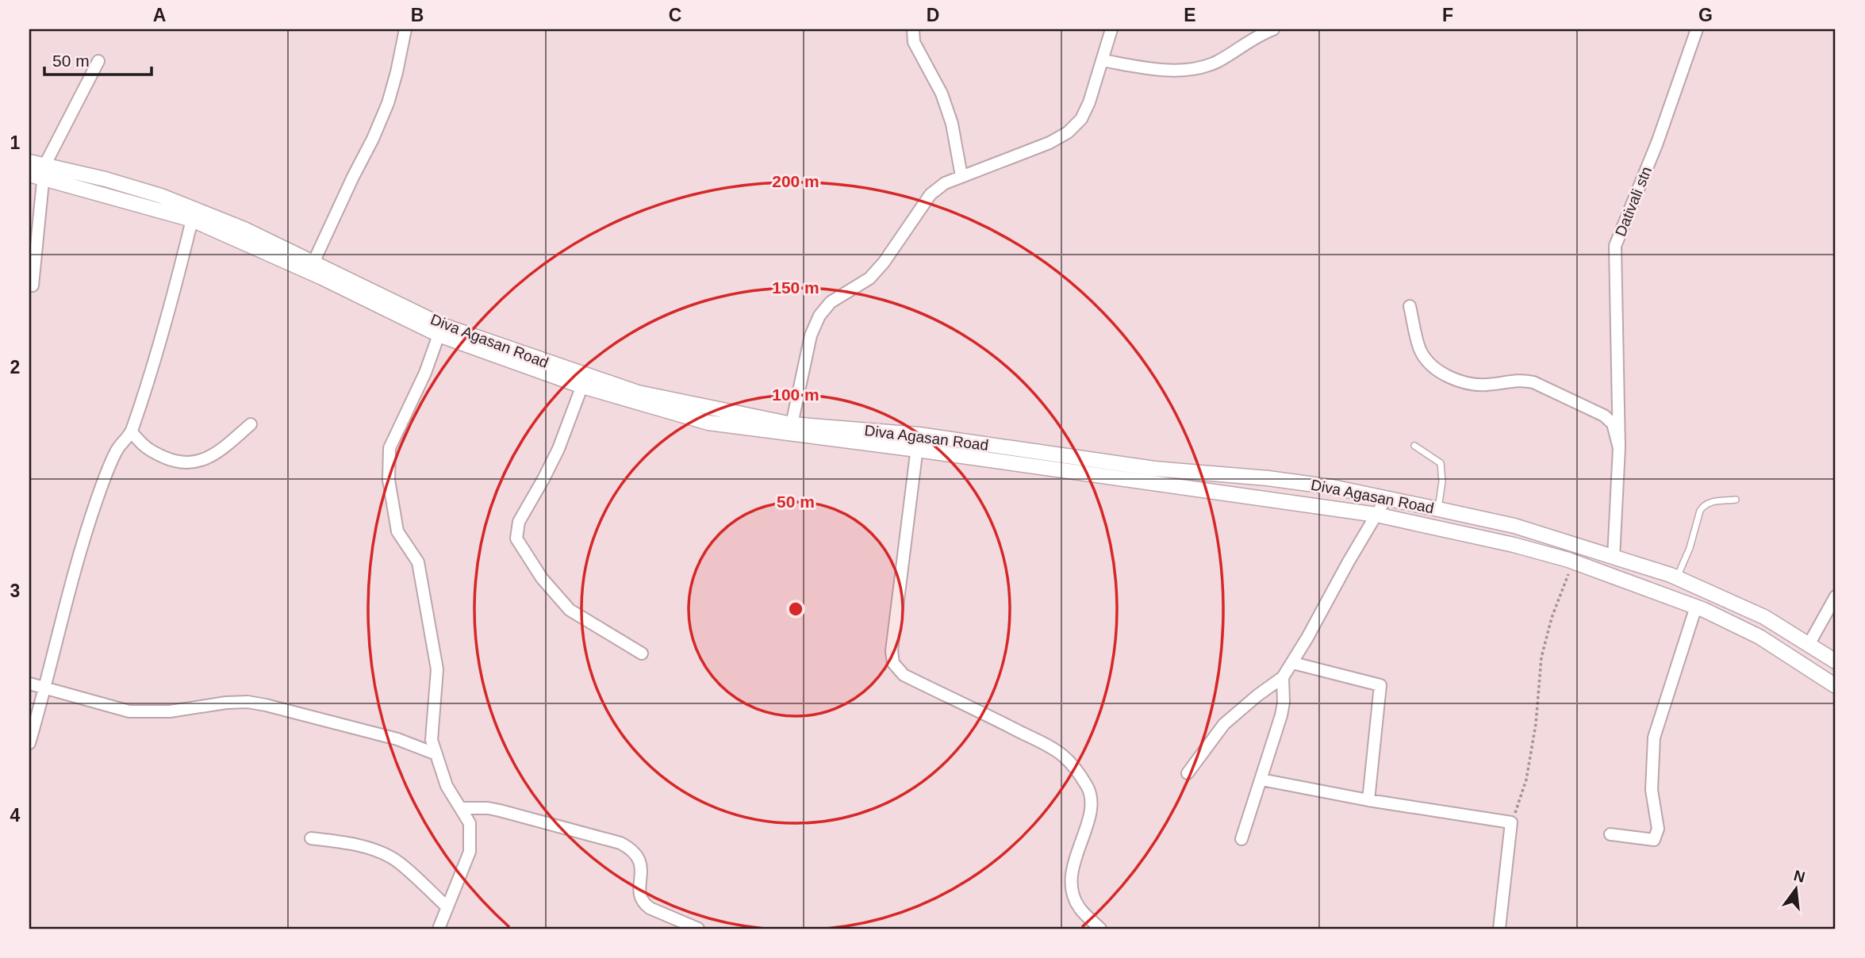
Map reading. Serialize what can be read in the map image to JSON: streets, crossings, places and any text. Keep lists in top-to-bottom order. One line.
{"streets":{"street":["Dativali stn","Diva Agasan Road"]},"crossings":[["Dativali stn","Diva Agasan Road"]],"scale_bar":"50 m","north":"top","grid":{"columns":["A","B","C","D","E","F","G"],"rows":["1","2","3","4"]},"rings":["200 m","150 m","100 m","50 m"]}
